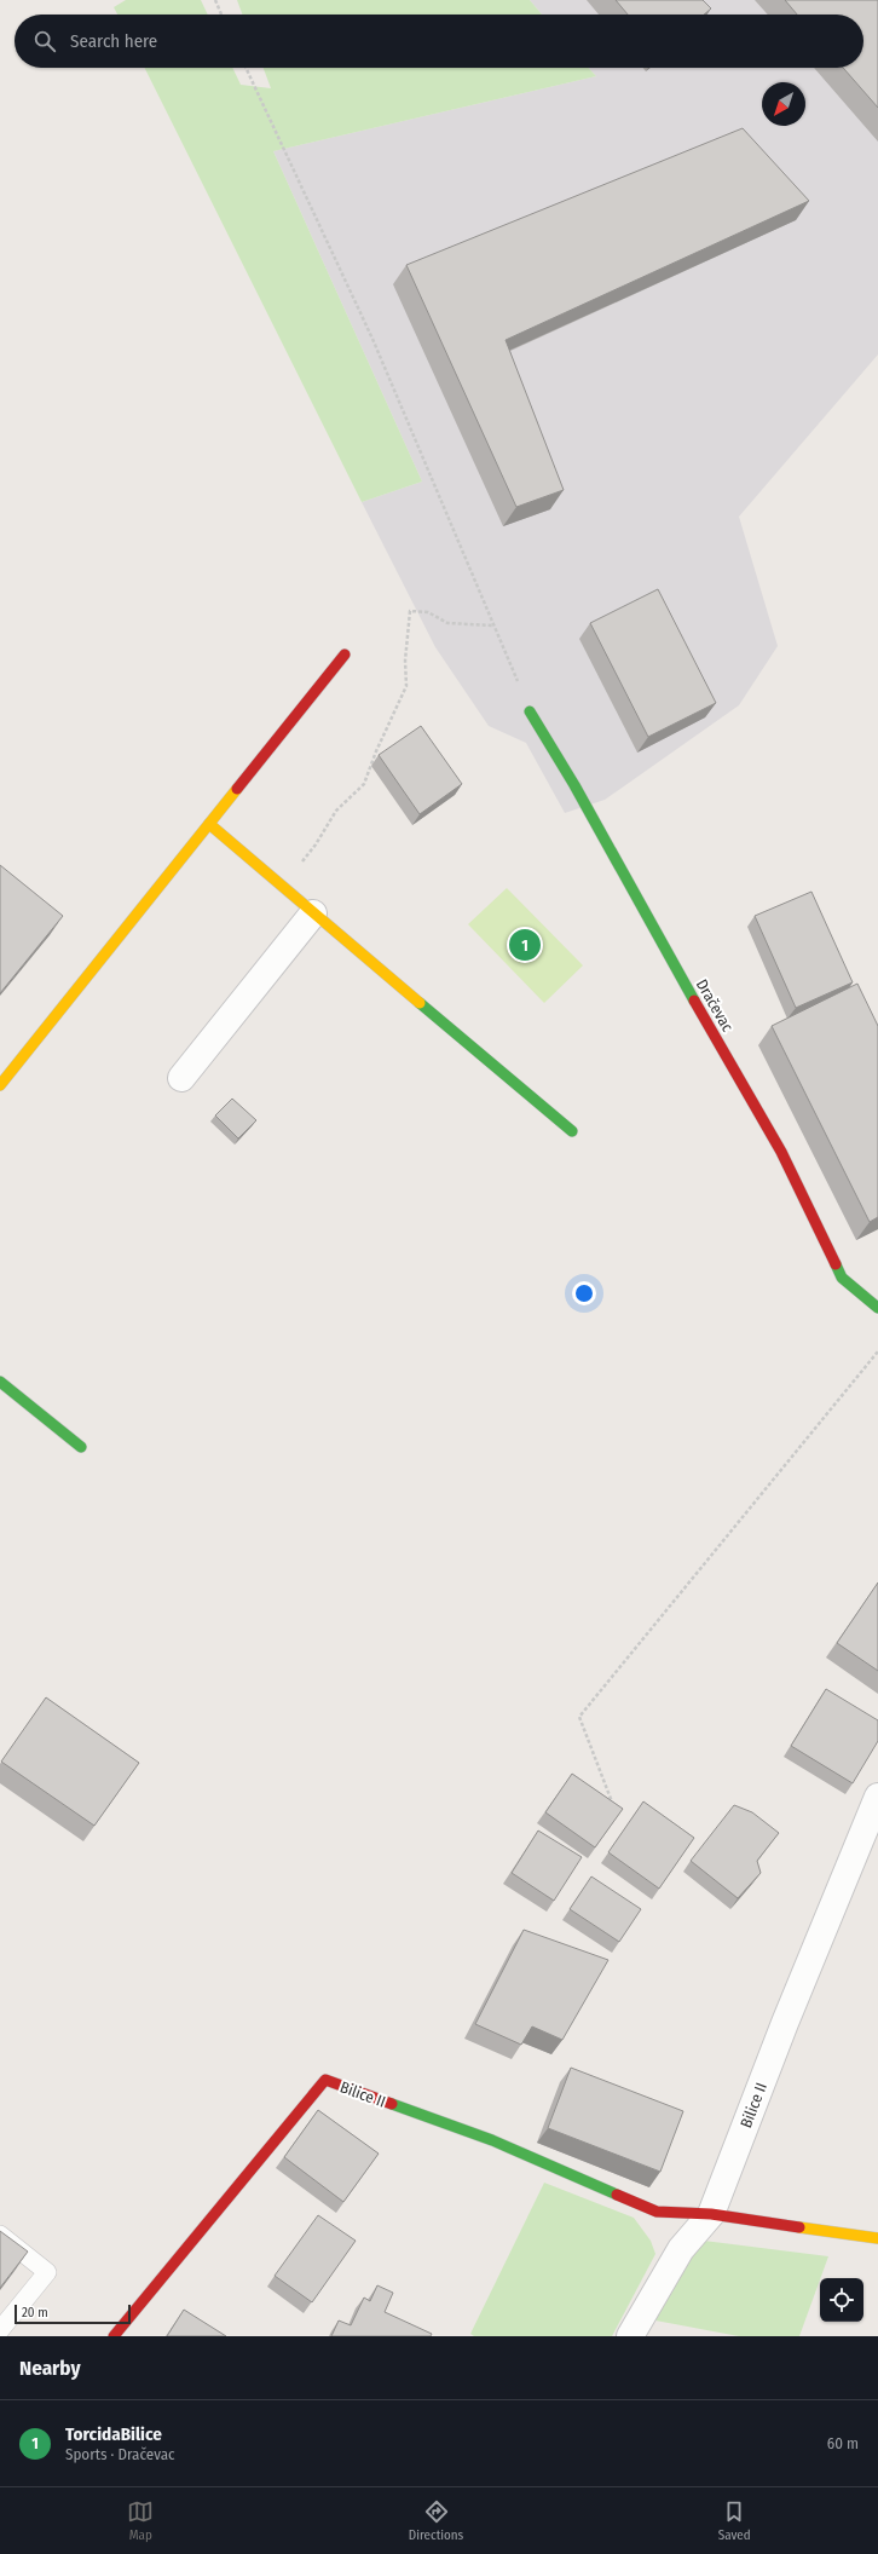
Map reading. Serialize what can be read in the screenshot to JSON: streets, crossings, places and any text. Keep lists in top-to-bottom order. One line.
{"streets":{"street":["Dračevac","Bilice II"]},"scale_bar":"20 m","north":"bottom left","page":{"search":"Search here","pins":"1","scale":"20 m","heading":"Nearby","list":[{"mark":"1","name":"TorcidaBilice","note":"Sports · Dračevac","value":"60 m"}],"nav":["Map","Directions","Saved"]}}
